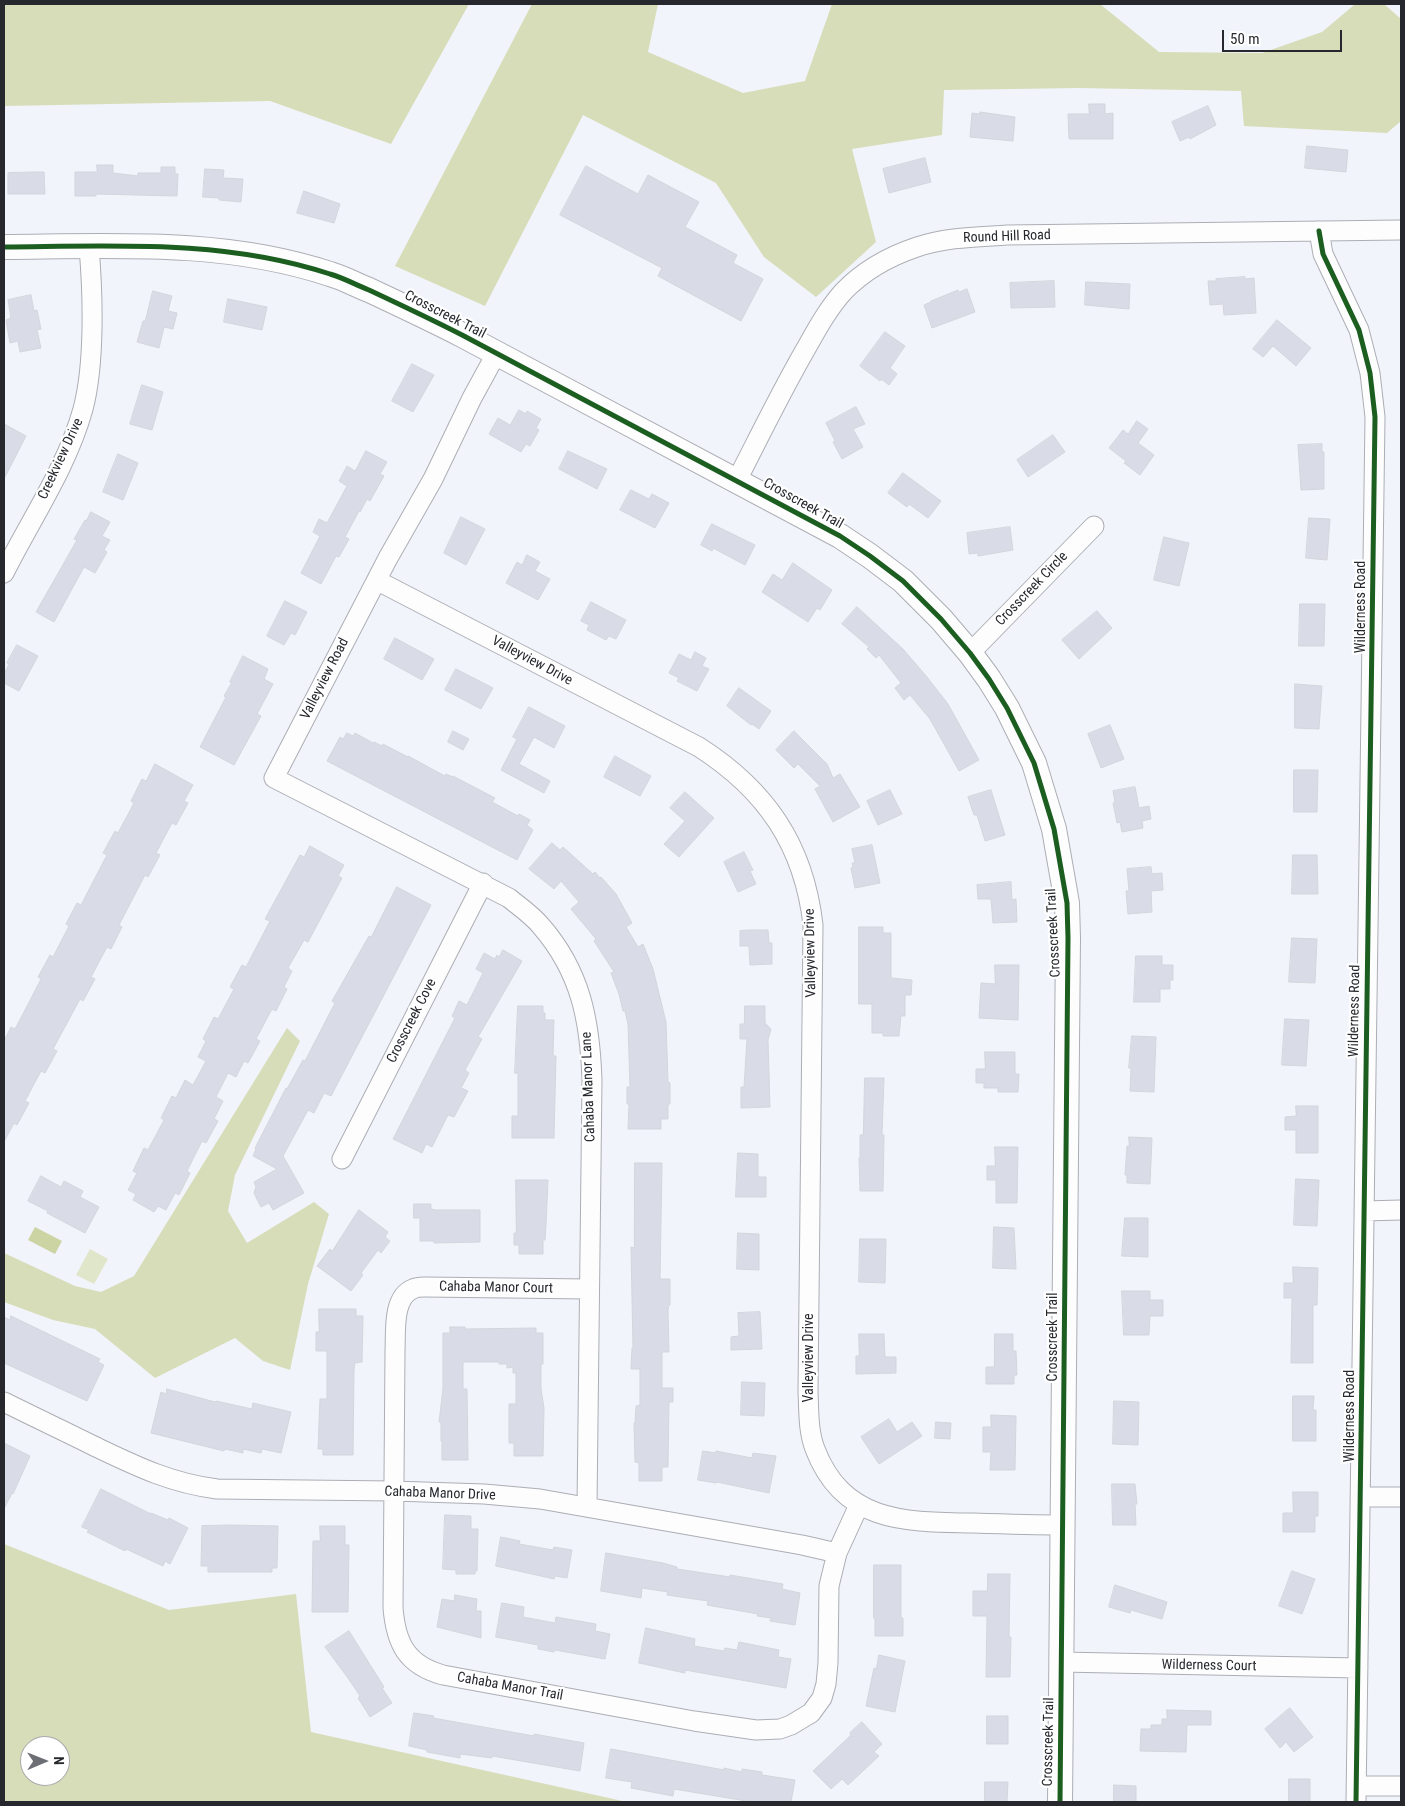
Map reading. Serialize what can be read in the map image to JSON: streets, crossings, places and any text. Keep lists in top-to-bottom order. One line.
{"streets":{"street":["Round Hill Road","Crosscreek Trail","Creekview Drive","Crosscreek Circle","Wilderness Road","Valleyview Drive","Valleyview Road","Crosscreek Cove","Cahaba Manor Lane","Cahaba Manor Court","Cahaba Manor Drive","Wilderness Court","Cahaba Manor Trail"]},"crossings":[["Round Hill Road","Crosscreek Trail"],["Round Hill Road","Wilderness Road"],["Crosscreek Trail","Creekview Drive"],["Crosscreek Trail","Crosscreek Circle"],["Crosscreek Trail","Valleyview Drive"],["Crosscreek Trail","Wilderness Court"],["Wilderness Road","Wilderness Court"],["Valleyview Drive","Valleyview Road"],["Valleyview Road","Cahaba Manor Lane"],["Crosscreek Cove","Cahaba Manor Lane"],["Cahaba Manor Lane","Cahaba Manor Court"],["Cahaba Manor Lane","Cahaba Manor Drive"],["Cahaba Manor Court","Cahaba Manor Trail"],["Cahaba Manor Drive","Cahaba Manor Trail"]],"scale_bar":"50 m","north":"right"}
